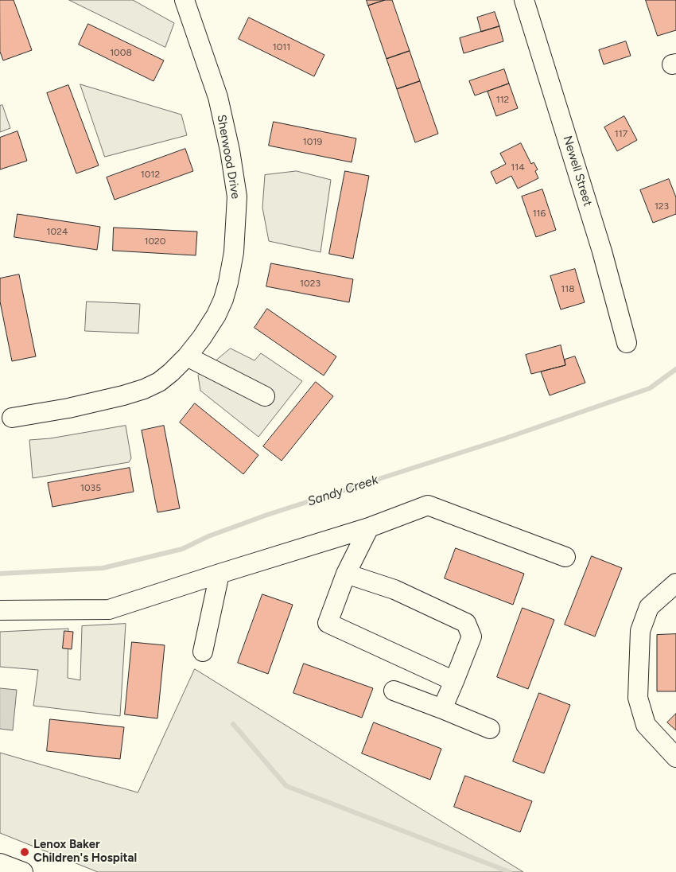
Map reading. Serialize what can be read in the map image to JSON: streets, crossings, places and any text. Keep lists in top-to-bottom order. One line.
{"streets":{"street":["Sherwood Drive","Newell Street"]},"water":["Sandy Creek"],"places":["Lenox Baker Children's Hospital"],"house_numbers":["1011","1008","112","117","1019","114","1012","123","116","1024","1020","1023","118","1035"]}
